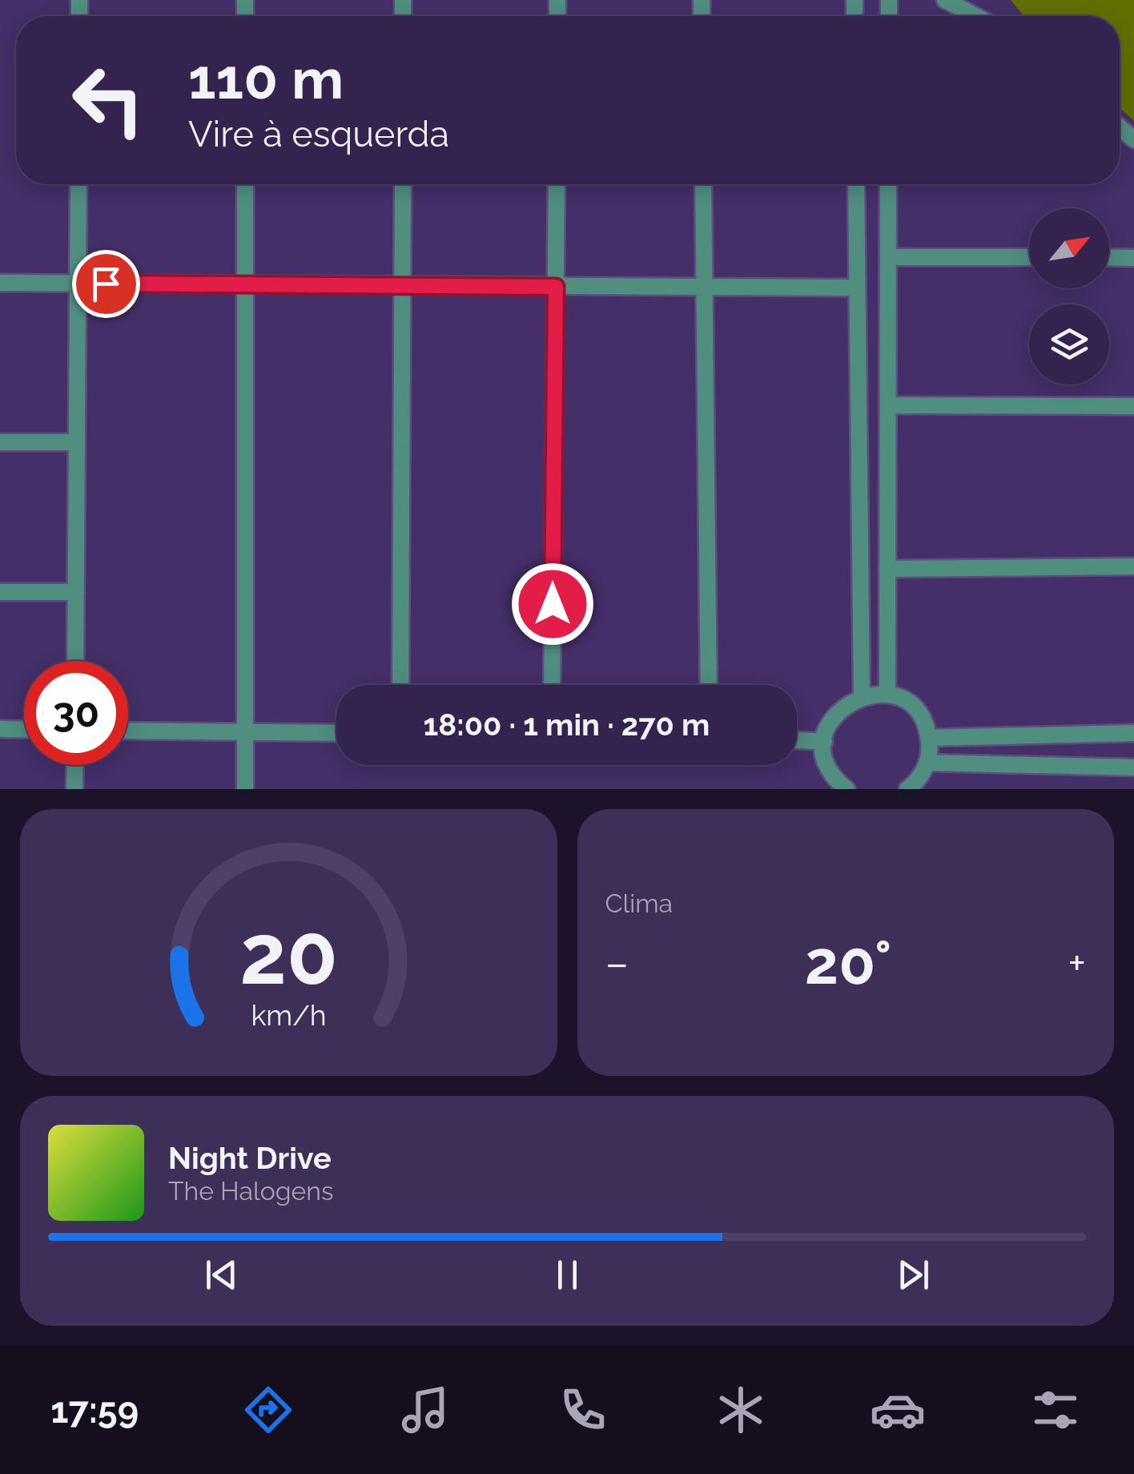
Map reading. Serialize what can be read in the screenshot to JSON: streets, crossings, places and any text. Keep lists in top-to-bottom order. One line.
{"north":"top right","page":{"turn":["110 m","Vire à esquerda"],"limit":"30","trip":"18:00 · 1 min · 270 m","tile":"Clima","heat":["−","20°","+"],"song":["Night Drive","The Halogens"],"tabs":"17:59","gauge":["20","km/h"]}}
